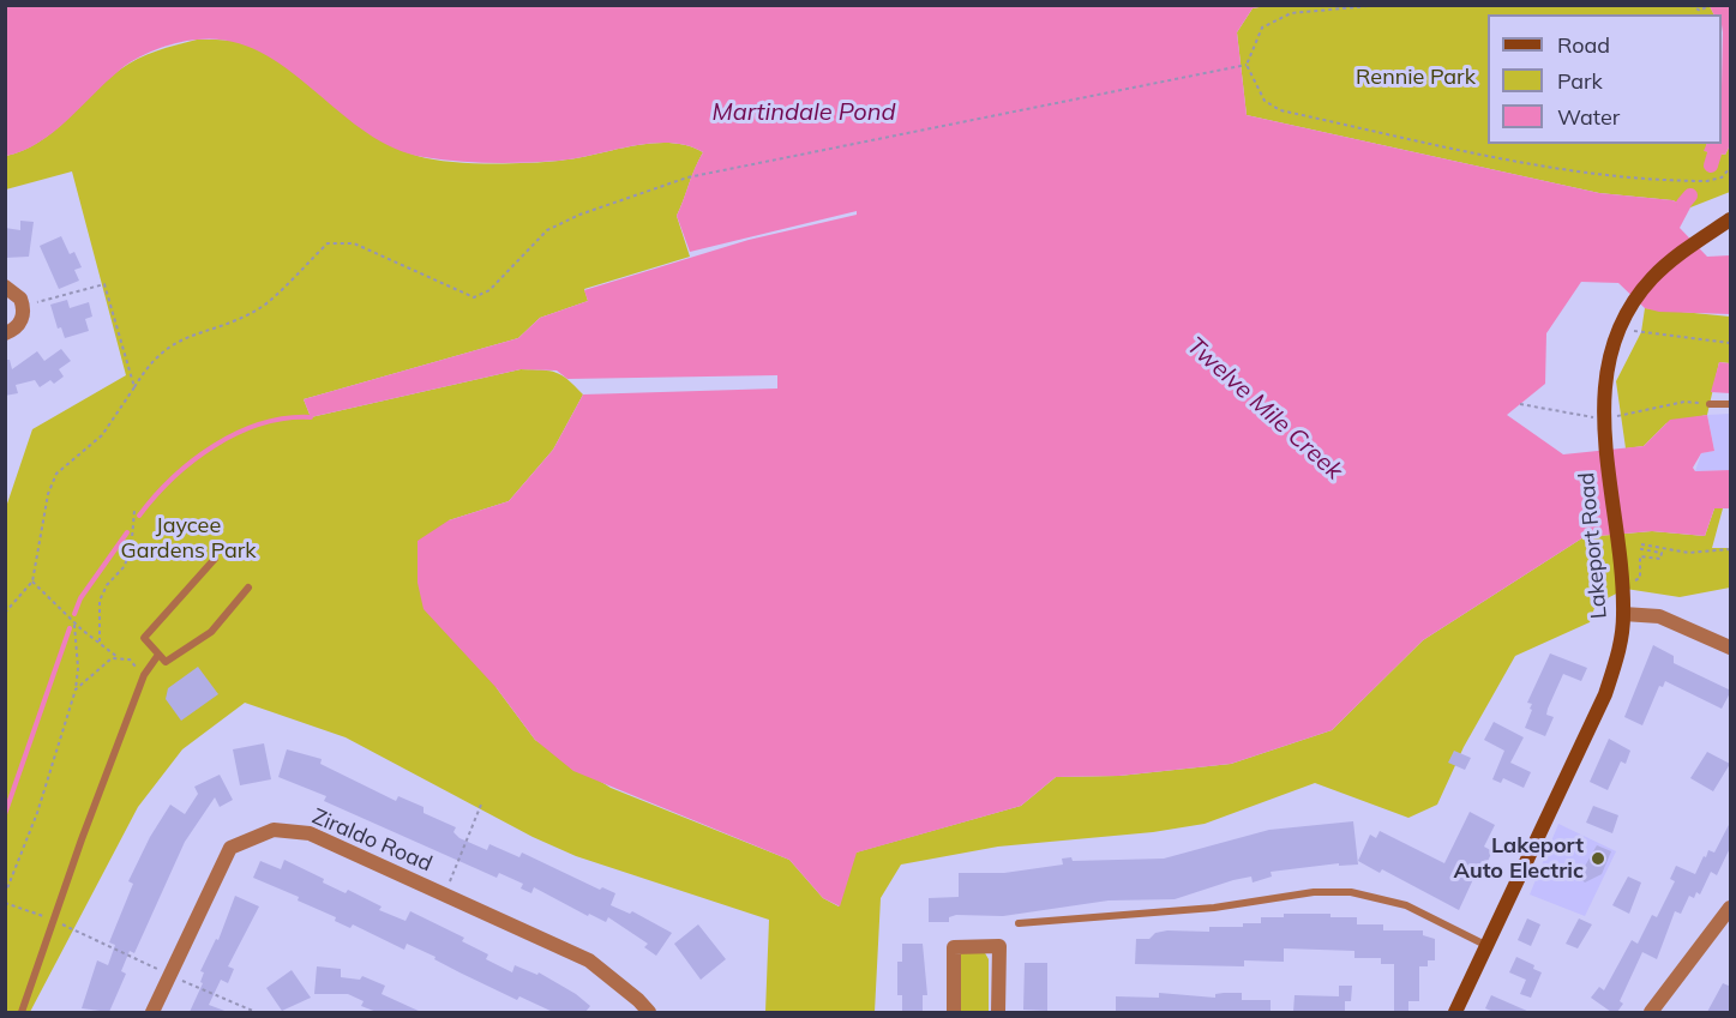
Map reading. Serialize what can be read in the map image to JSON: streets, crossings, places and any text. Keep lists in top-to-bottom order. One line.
{"streets":{"main road":["Lakeport Road"],"street":["Ziraldo Road"]},"water":["Martindale Pond","Twelve Mile Creek"],"parks":["Rennie Park","Jaycee Gardens Park"],"places":["Lakeport Auto Electric"],"legend":["Road","Park","Water"]}
